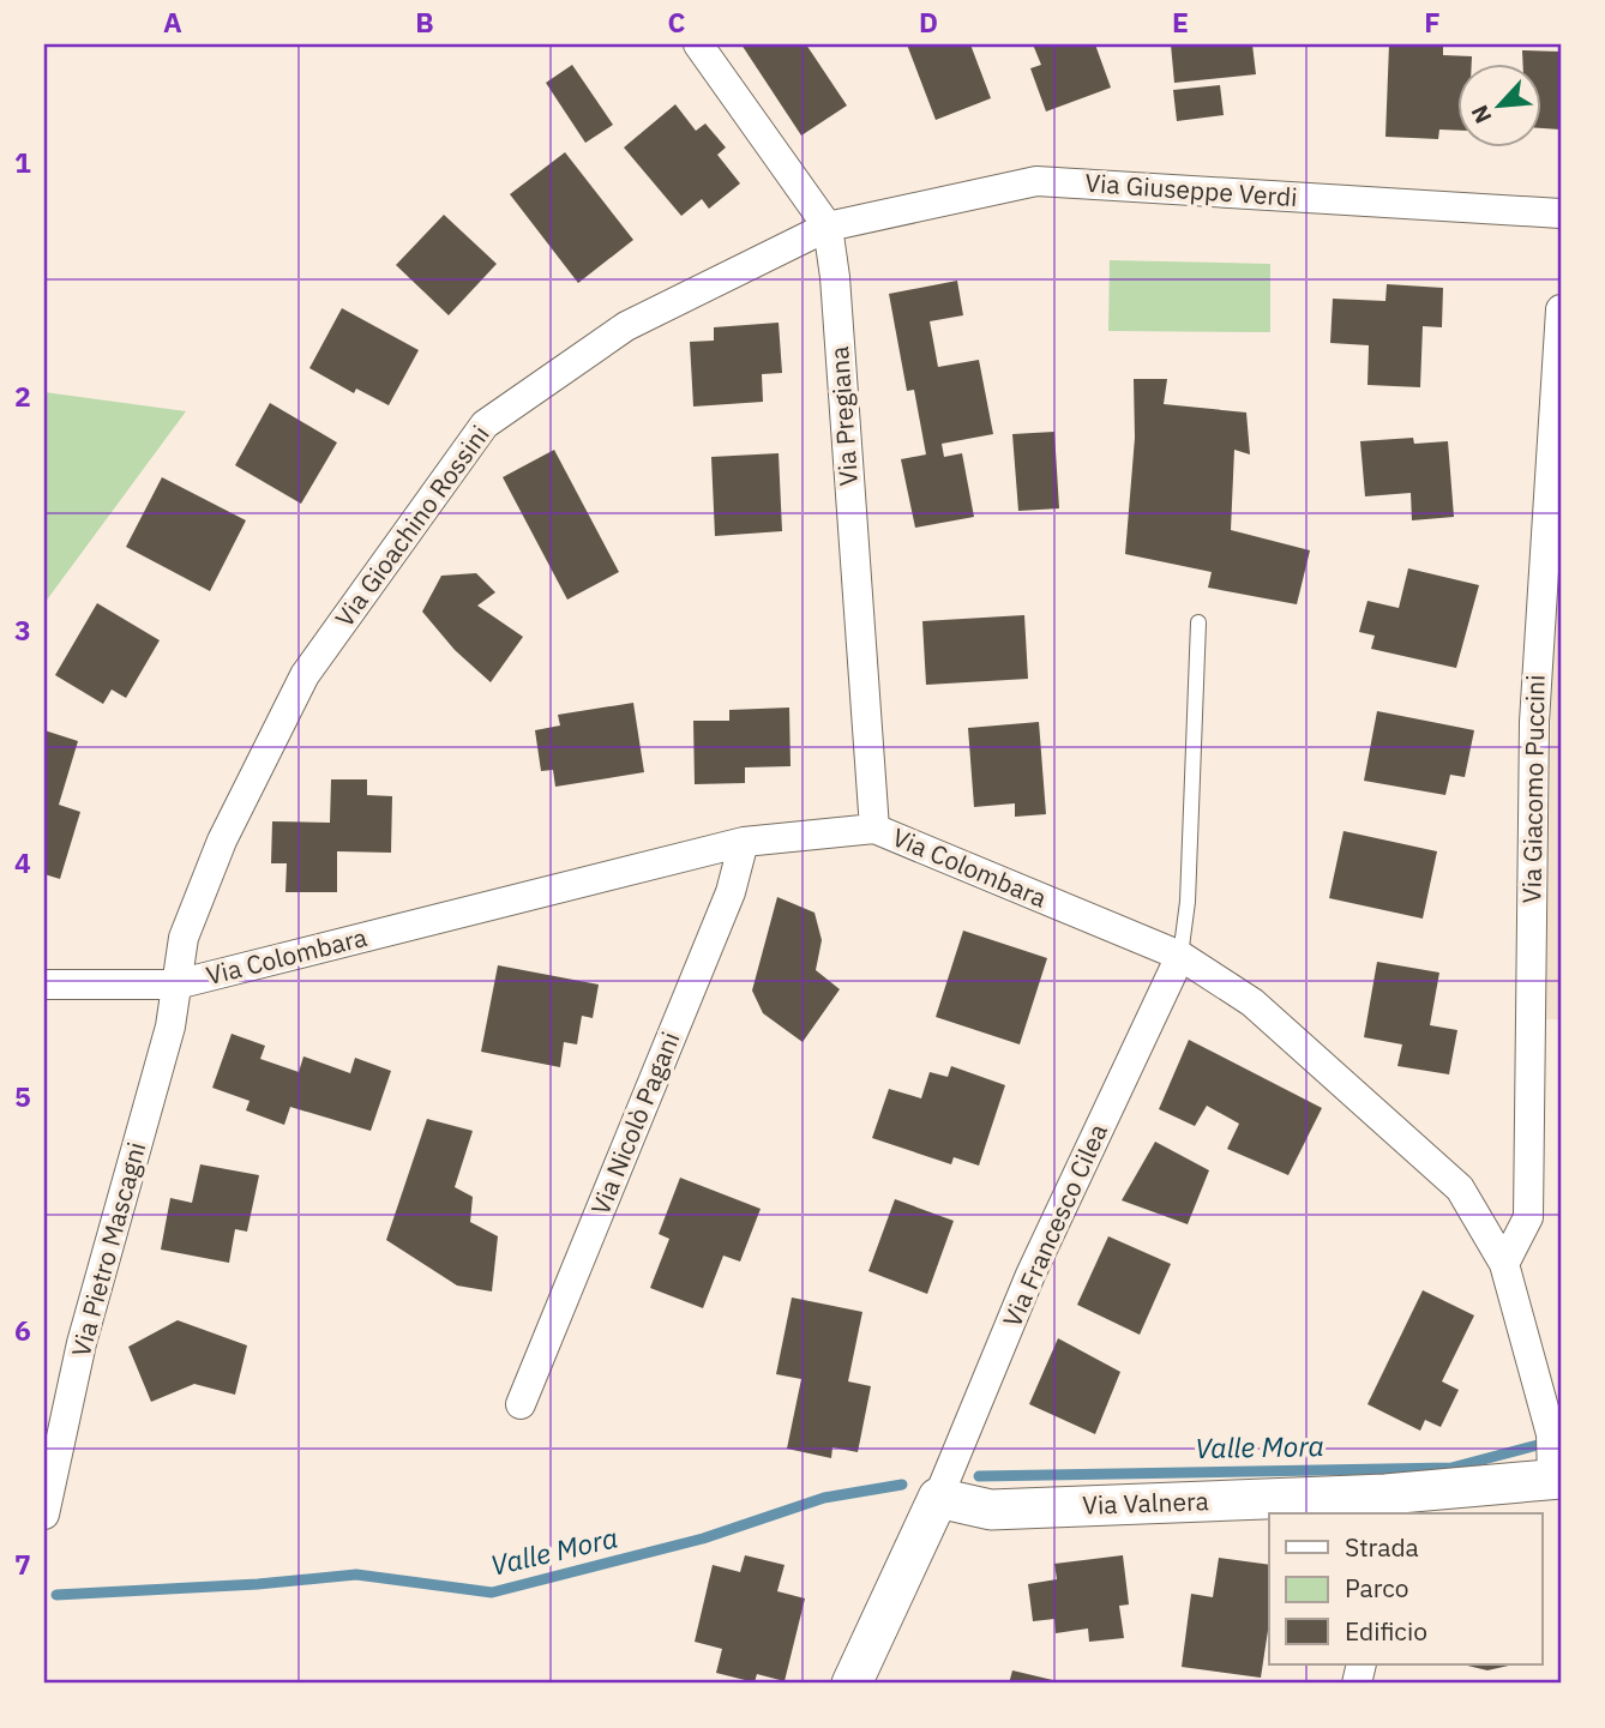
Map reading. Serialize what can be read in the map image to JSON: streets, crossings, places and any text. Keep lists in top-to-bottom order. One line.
{"streets":{"street":["Via Giuseppe Verdi","Via Pregiana","Via Gioachino Rossini","Via Giacomo Puccini","Via Colombara","Via Nicolò Pagani","Via Francesco Cilea","Via Pietro Mascagni","Via Valnera"]},"crossings":[["Via Giuseppe Verdi","Via Pregiana"],["Via Giuseppe Verdi","Via Gioachino Rossini"],["Via Pregiana","Via Gioachino Rossini"],["Via Pregiana","Via Colombara"],["Via Gioachino Rossini","Via Colombara"],["Via Gioachino Rossini","Via Pietro Mascagni"],["Via Giacomo Puccini","Via Colombara"],["Via Colombara","Via Nicolò Pagani"],["Via Colombara","Via Francesco Cilea"],["Via Colombara","Via Pietro Mascagni"],["Via Colombara","Via Valnera"],["Via Francesco Cilea","Via Valnera"]],"water":["Valle Mora"],"legend":["Strada","Parco","Edificio"],"north":"bottom left","grid":{"columns":["A","B","C","D","E","F"],"rows":["1","2","3","4","5","6","7"]}}
